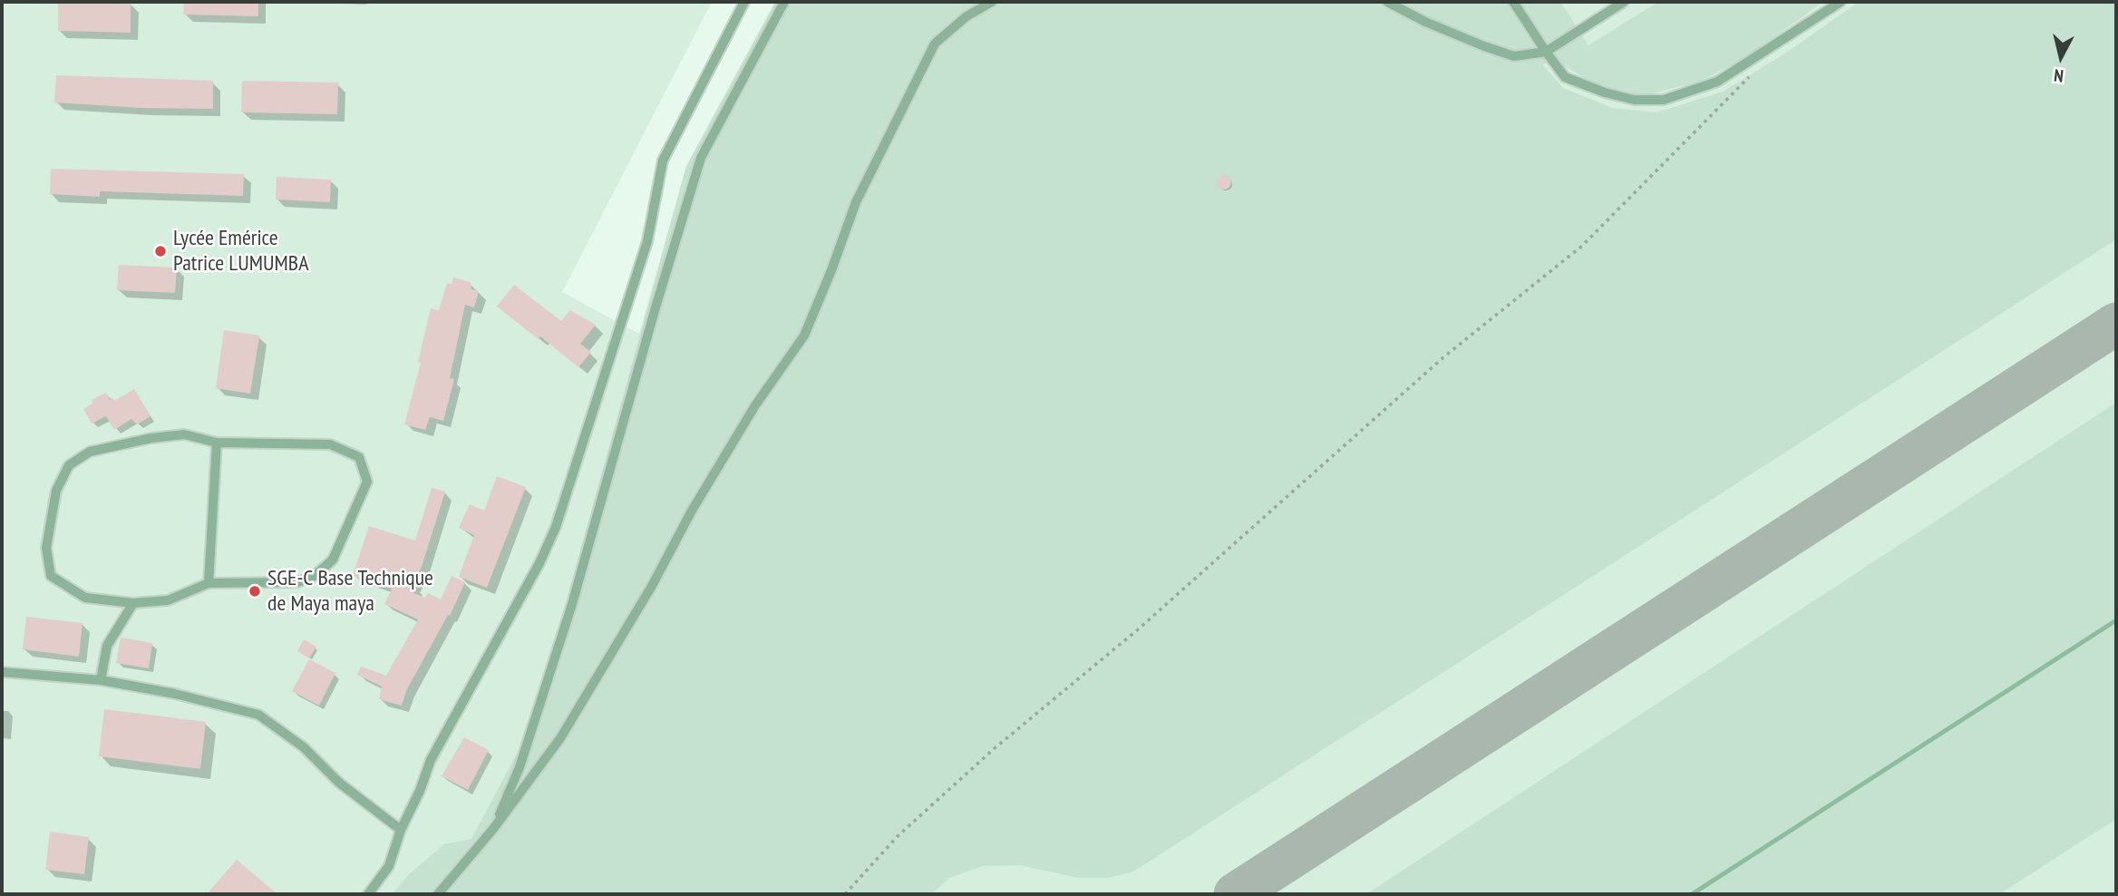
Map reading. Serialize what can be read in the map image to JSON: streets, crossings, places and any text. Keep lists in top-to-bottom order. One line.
{"places":["Lycée Emérice Patrice LUMUMBA","SGE-C Base Technique de Maya maya"],"north":"bottom"}
